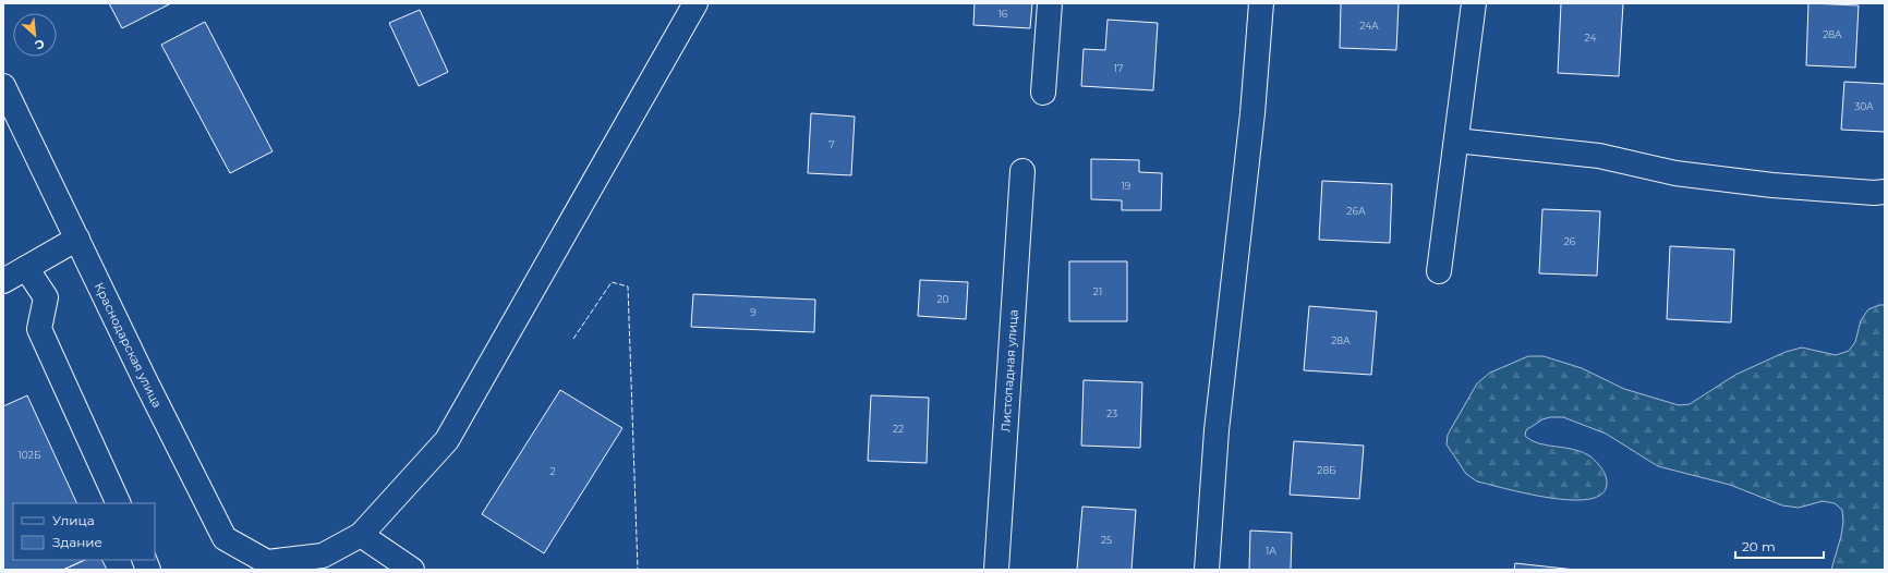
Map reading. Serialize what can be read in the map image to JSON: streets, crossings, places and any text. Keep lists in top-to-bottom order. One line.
{"streets":{"street":["Краснодарская улица","Листопадная улица"]},"house_numbers":["16","24А","28А","24","17","30А","7","19","26А","26","21","20","9","28А","23","22","102Б","28Б","2","25","1А"],"legend":["Улица","Здание"],"scale_bar":"20 m","north":"bottom right"}
